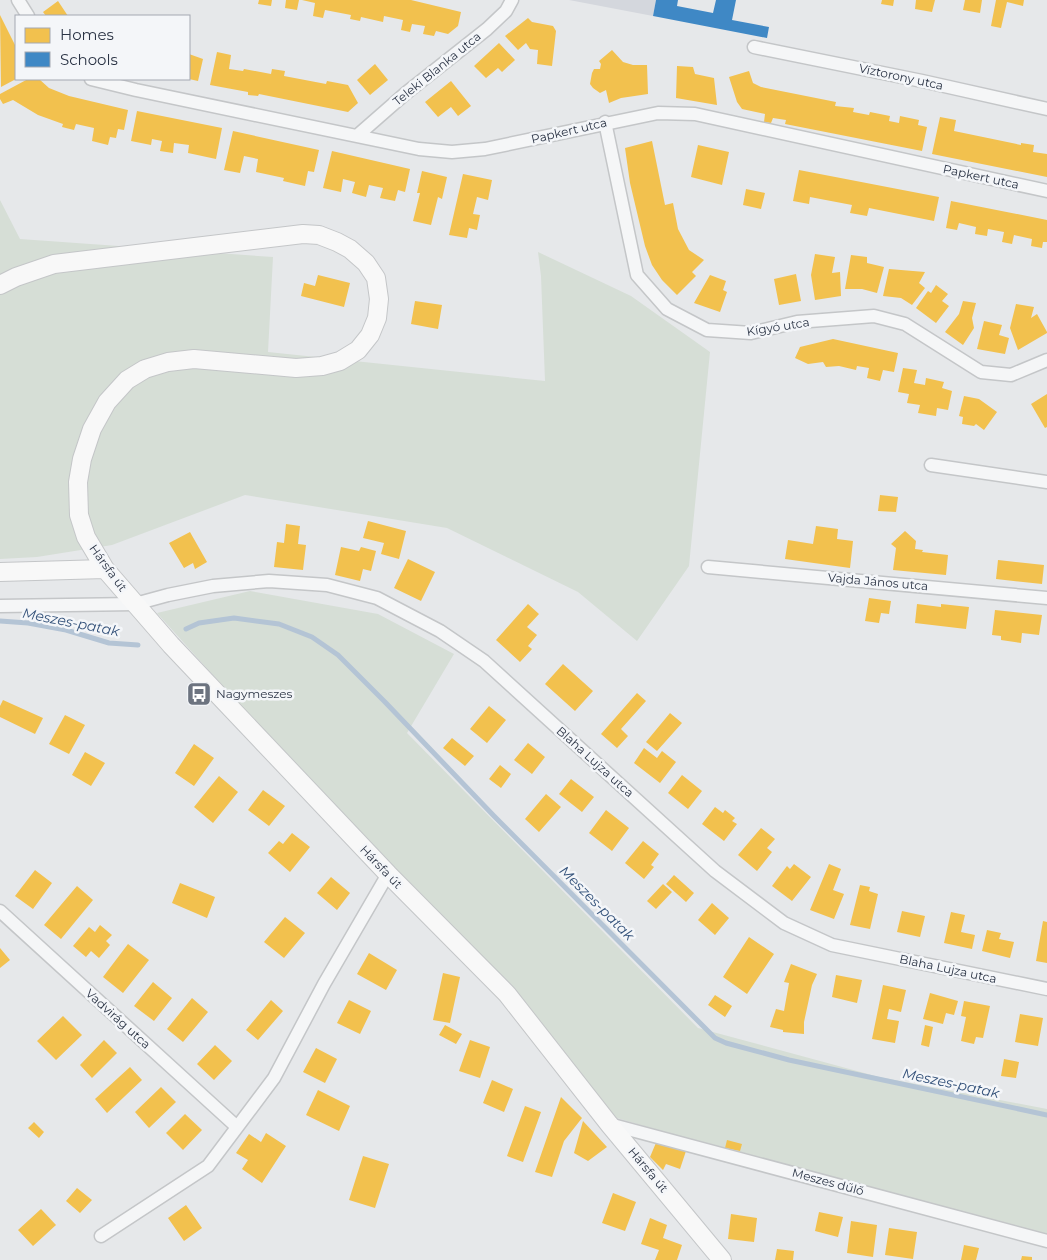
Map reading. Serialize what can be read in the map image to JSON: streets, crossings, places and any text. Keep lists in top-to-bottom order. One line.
{"streets":{"street":["Teleki Blanka utca","Víztorony utca","Papkert utca","Kígyó utca","Hársfa út","Vajda János utca","Blaha Lujza utca","Vadvirág utca","Meszes dűlő"]},"crossings":[["Teleki Blanka utca","Papkert utca"],["Papkert utca","Kígyó utca"],["Hársfa út","Blaha Lujza utca"],["Hársfa út","Meszes dűlő"]],"water":["Meszes-patak"],"places":{"bus stop":["Nagymeszes"]},"legend":["Homes","Schools"]}
